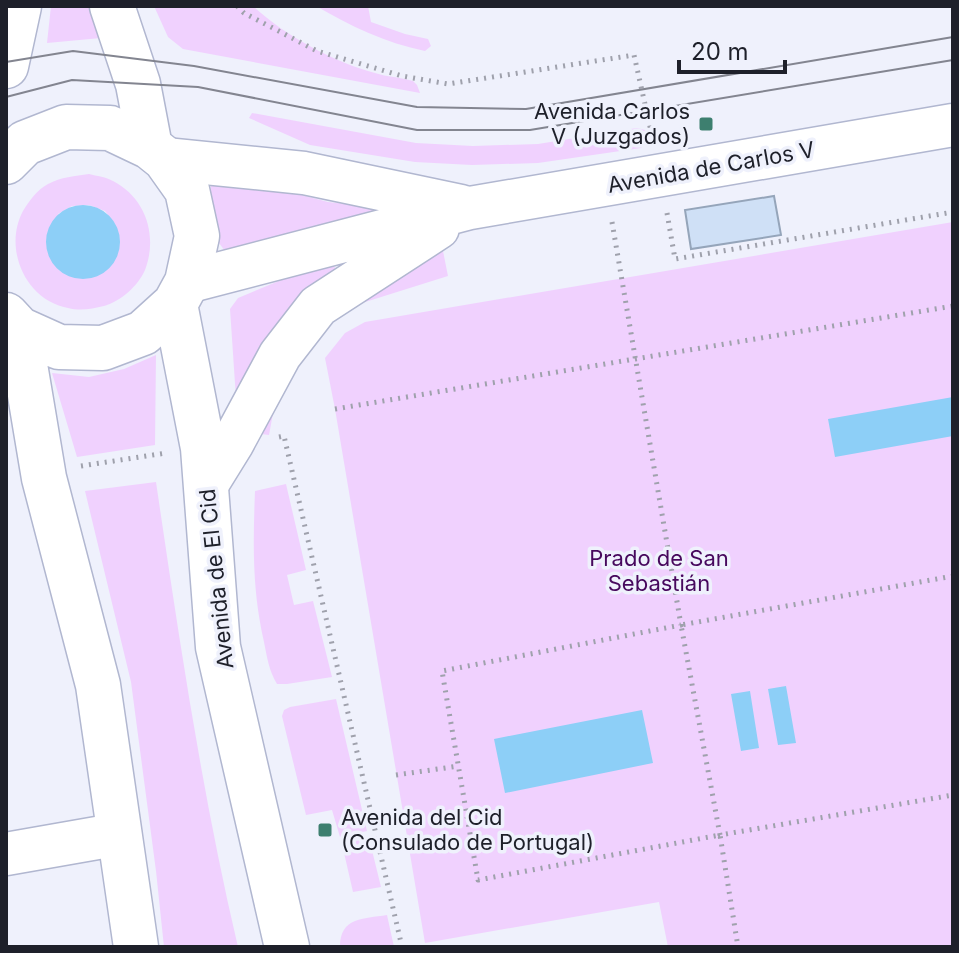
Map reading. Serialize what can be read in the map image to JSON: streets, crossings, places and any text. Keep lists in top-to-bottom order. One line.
{"streets":{"main road":["Avenida de El Cid"],"street":["Avenida de Carlos V"]},"crossings":[["Avenida de Carlos V","Avenida de El Cid"]],"parks":["Prado de San Sebastián"],"places":{"transit":["Avenida Carlos V (Juzgados)","Avenida del Cid (Consulado de Portugal)"]},"scale_bar":"20 m"}
